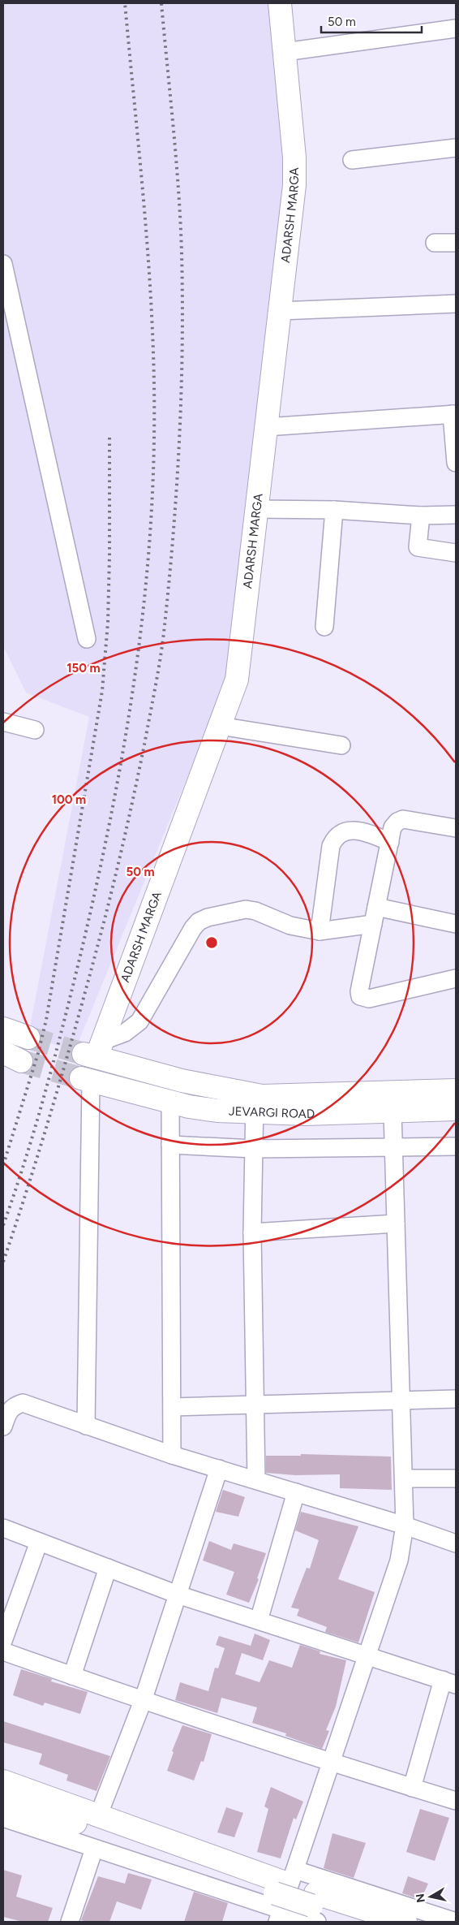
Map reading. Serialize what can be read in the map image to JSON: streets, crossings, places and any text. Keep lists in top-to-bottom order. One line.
{"streets":{"main road":["ADARSH MARGA","JEVARGI ROAD"]},"scale_bar":"50 m","north":"left","rings":["150 m","100 m","50 m"]}
